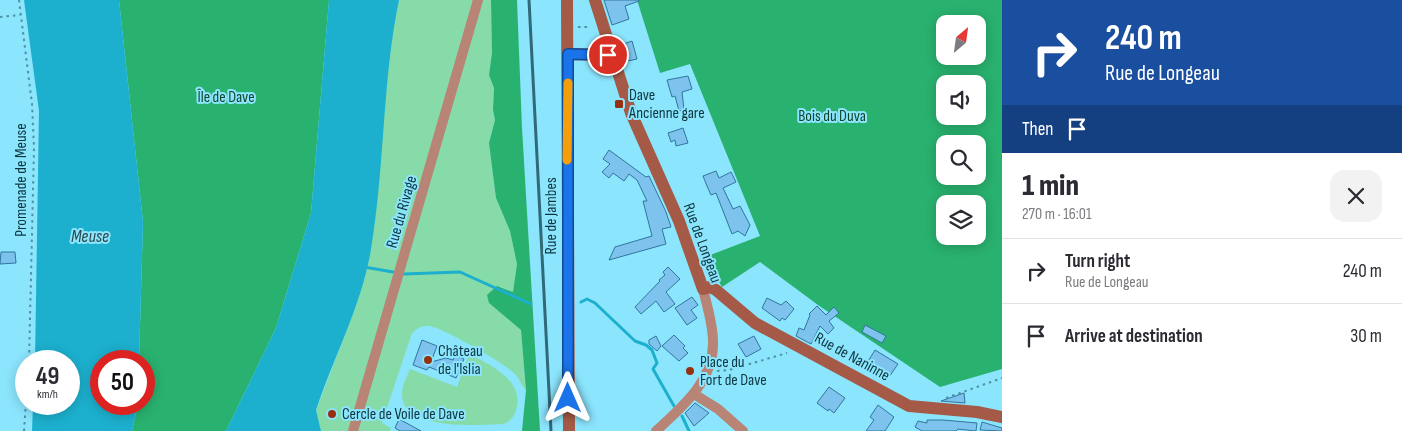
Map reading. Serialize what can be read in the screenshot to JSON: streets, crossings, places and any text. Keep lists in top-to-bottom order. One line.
{"streets":{"street":["Rue du Rivage","Rue de Jambes","Rue de Longeau","Rue de Naninne"],"path":["Promenade de Meuse"]},"crossings":[["Rue de Longeau","Rue de Naninne"]],"water":["Meuse"],"parks":["Île de Dave","Bois du Duva"],"places":{"transit":["Dave Ancienne gare"],"other":["Château de l'Islia","Place du Fort de Dave","Cercle de Voile de Dave"]},"north":"top right","page":{"turn":["240 m","Rue de Longeau"],"then":"Then","heading":["1 min","270 m · 16:01"],"list":[{"name":"Turn right","note":"Rue de Longeau","value":"240 m"},{"name":"Arrive at destination","value":"30 m"}],"speed":"49 km/h","limit":"50"}}
